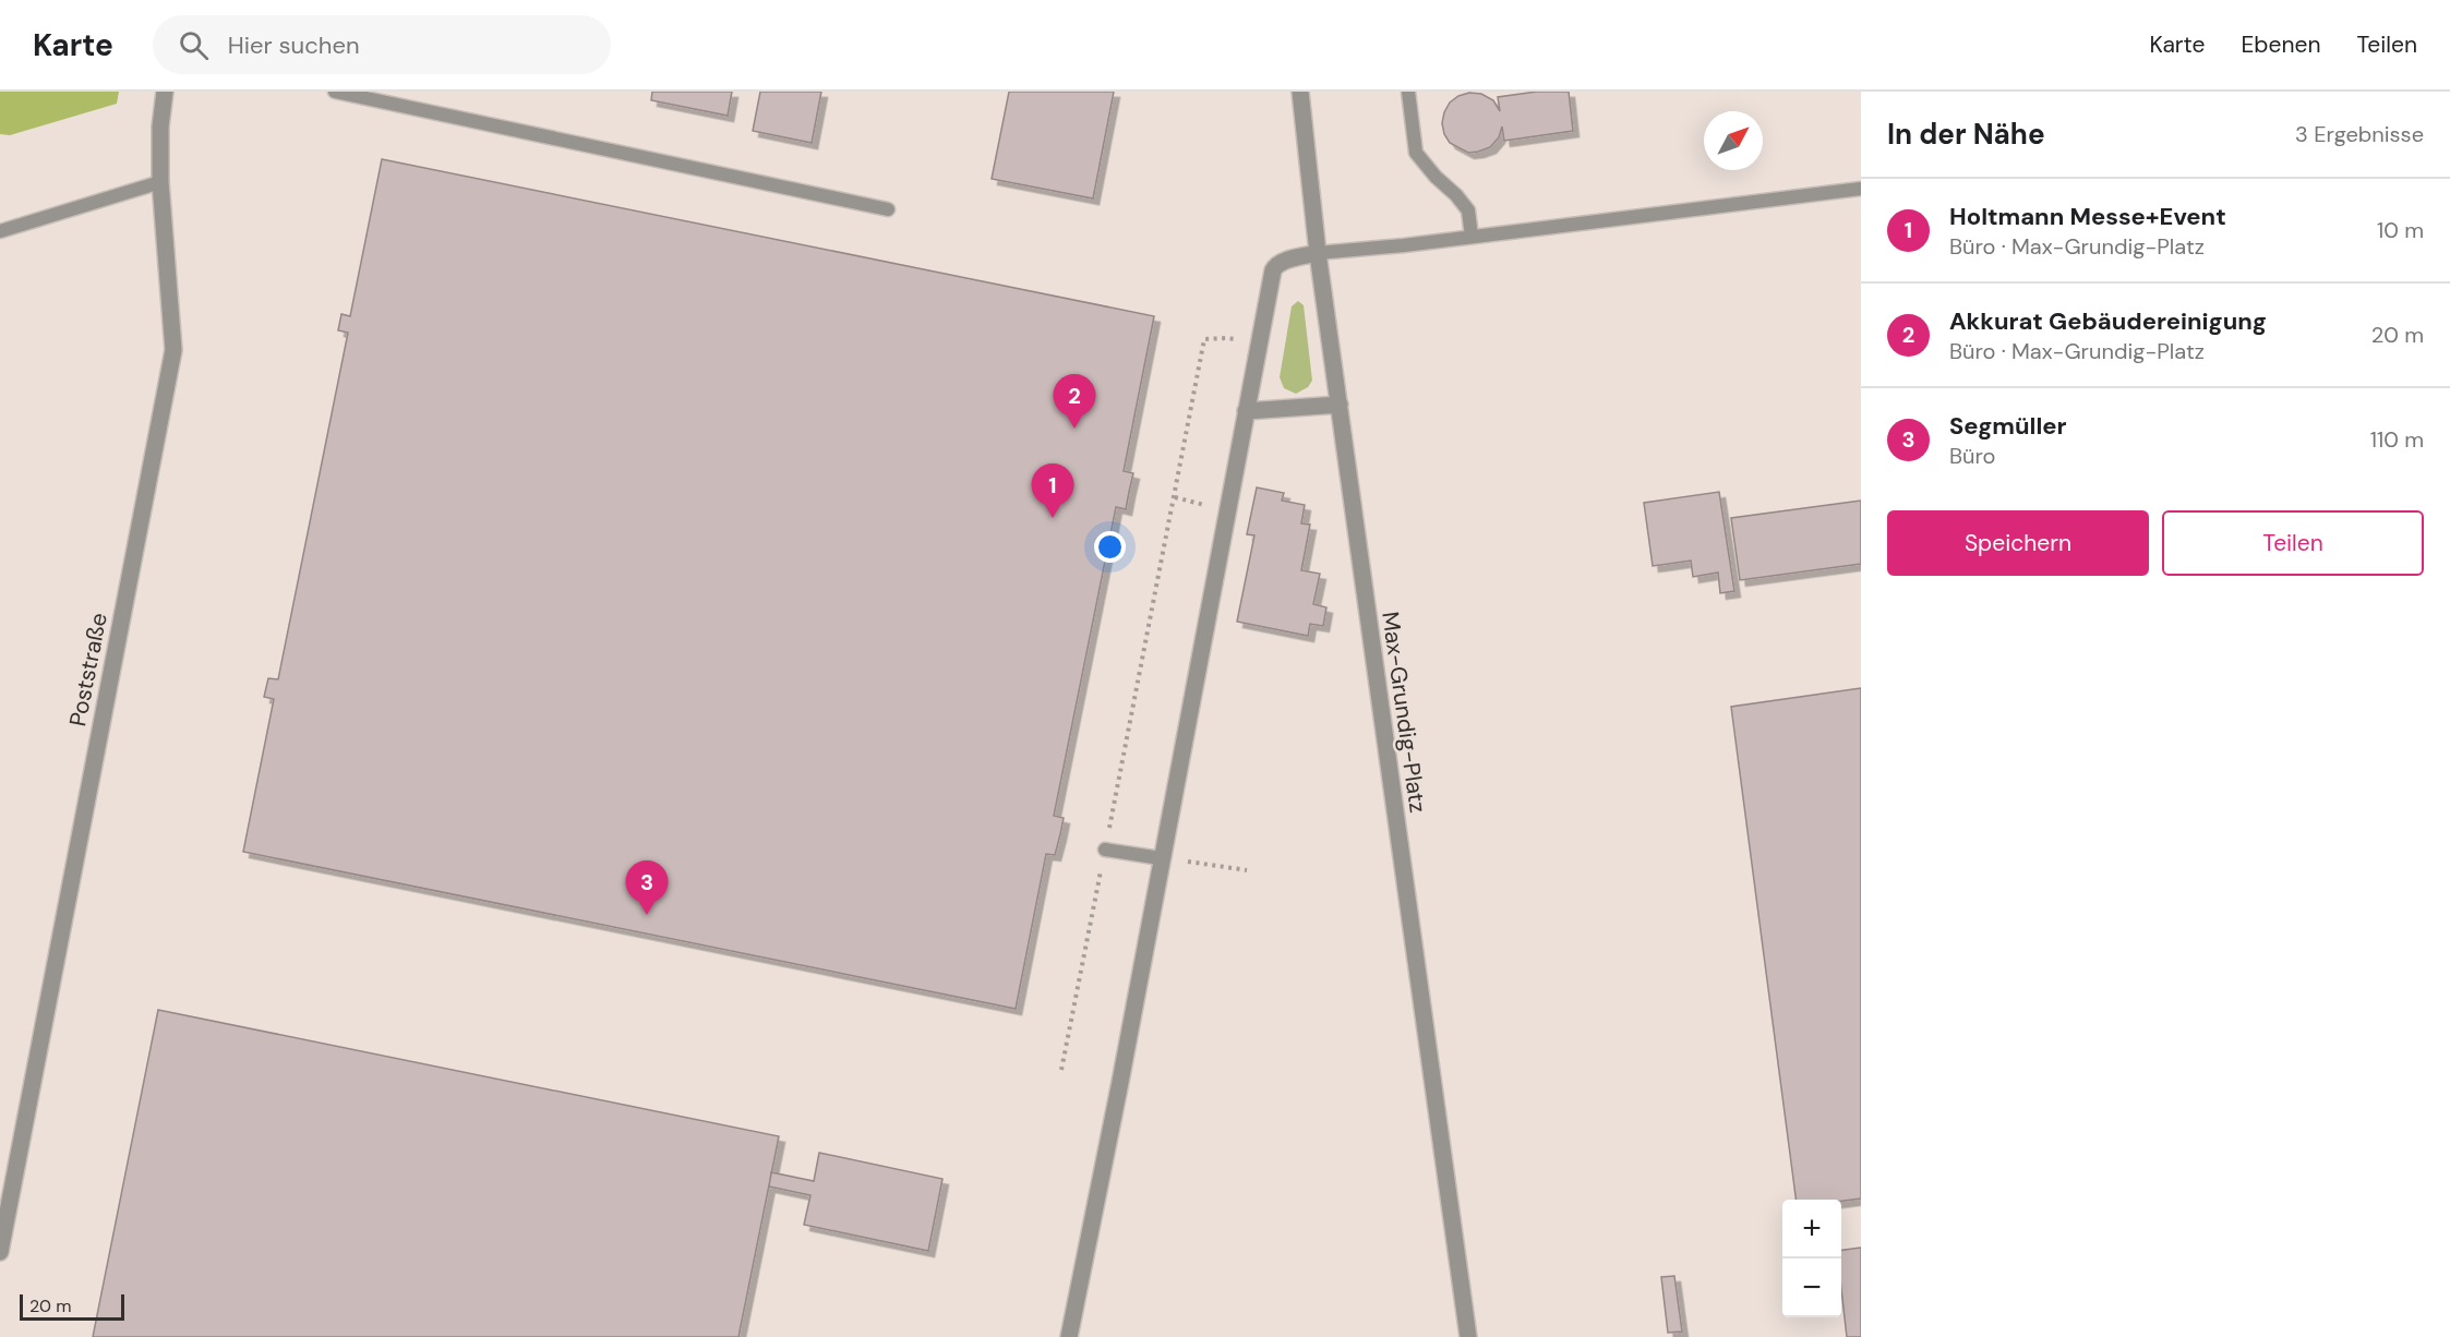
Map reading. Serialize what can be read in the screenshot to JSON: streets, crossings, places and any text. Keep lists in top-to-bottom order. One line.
{"streets":{"street":["Poststraße","Max-Grundig-Platz"]},"scale_bar":"20 m","north":"top right","page":{"header":"Karte","search":"Hier suchen","nav":["Karte","Ebenen","Teilen"],"heading":["In der Nähe","3 Ergebnisse"],"list":[{"mark":"1","name":"Holtmann Messe+Event","note":"Büro · Max-Grundig-Platz","value":"10 m"},{"mark":"2","name":"Akkurat Gebäudereinigung","note":"Büro · Max-Grundig-Platz","value":"20 m"},{"mark":"3","name":"Segmüller","note":"Büro","value":"110 m"}],"pins":["2","1","3"],"buttons":["Speichern","Teilen"],"map_buttons":["+","−"],"scale":"20 m"}}
